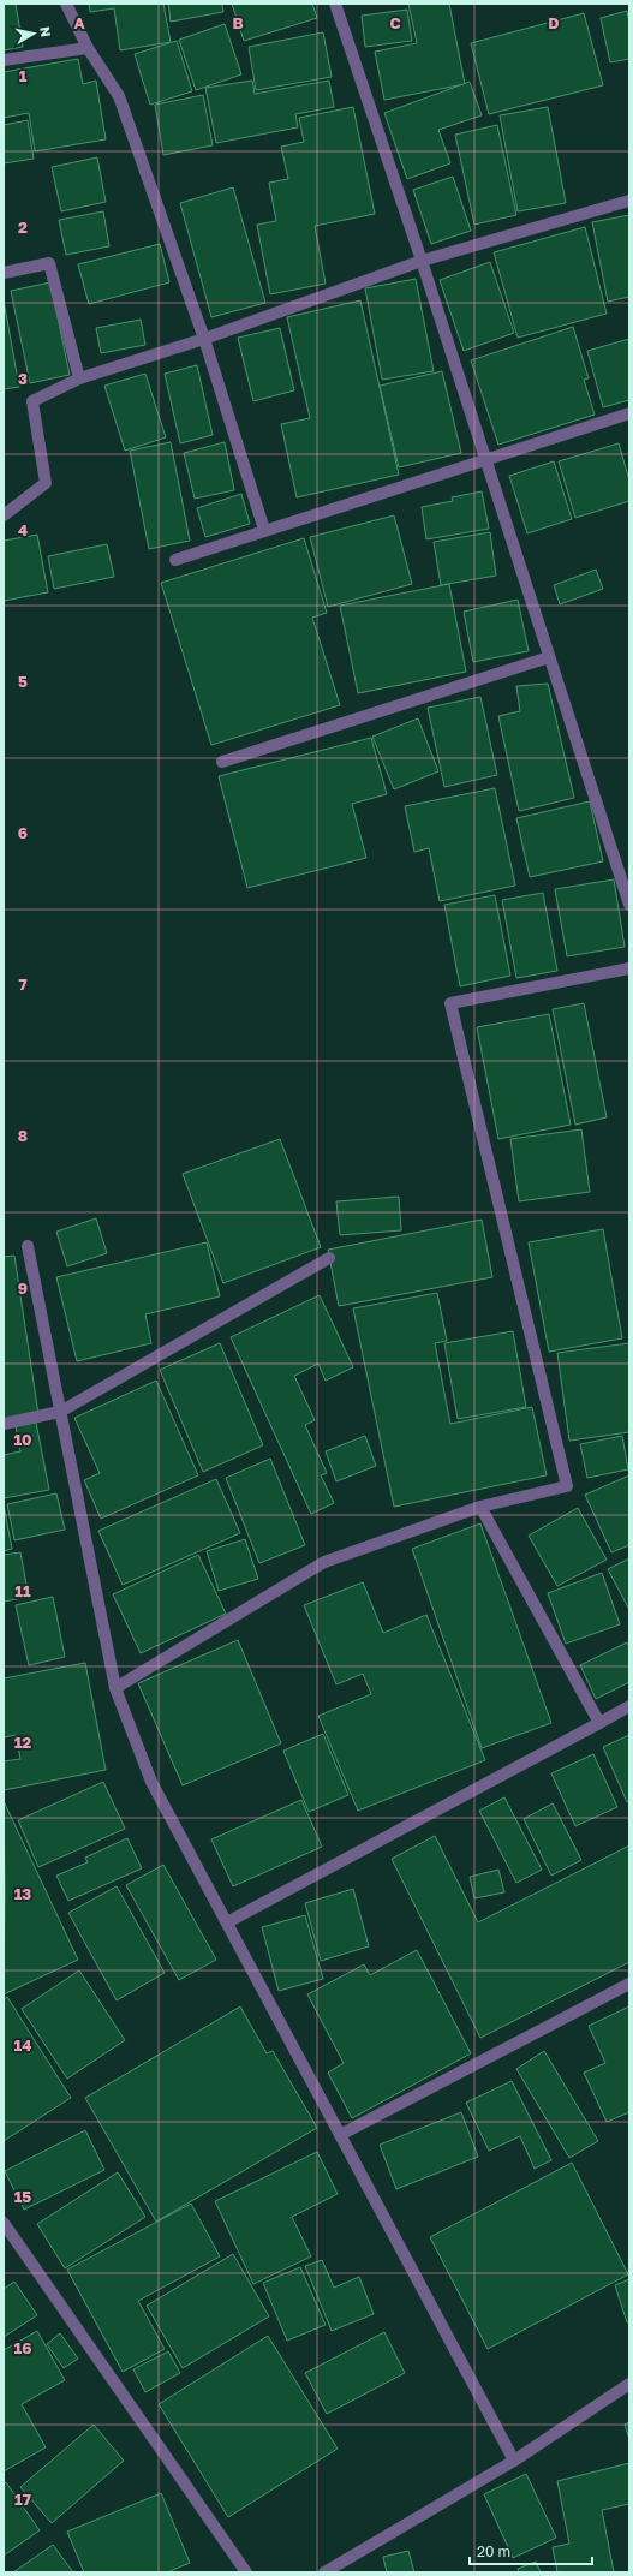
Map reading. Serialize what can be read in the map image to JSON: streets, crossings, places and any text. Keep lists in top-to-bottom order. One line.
{"scale_bar":"20 m","north":"right","grid":{"columns":["A","B","C","D"],"rows":["1","2","3","4","5","6","7","8","9","10","11","12","13","14","15","16","17"]}}
